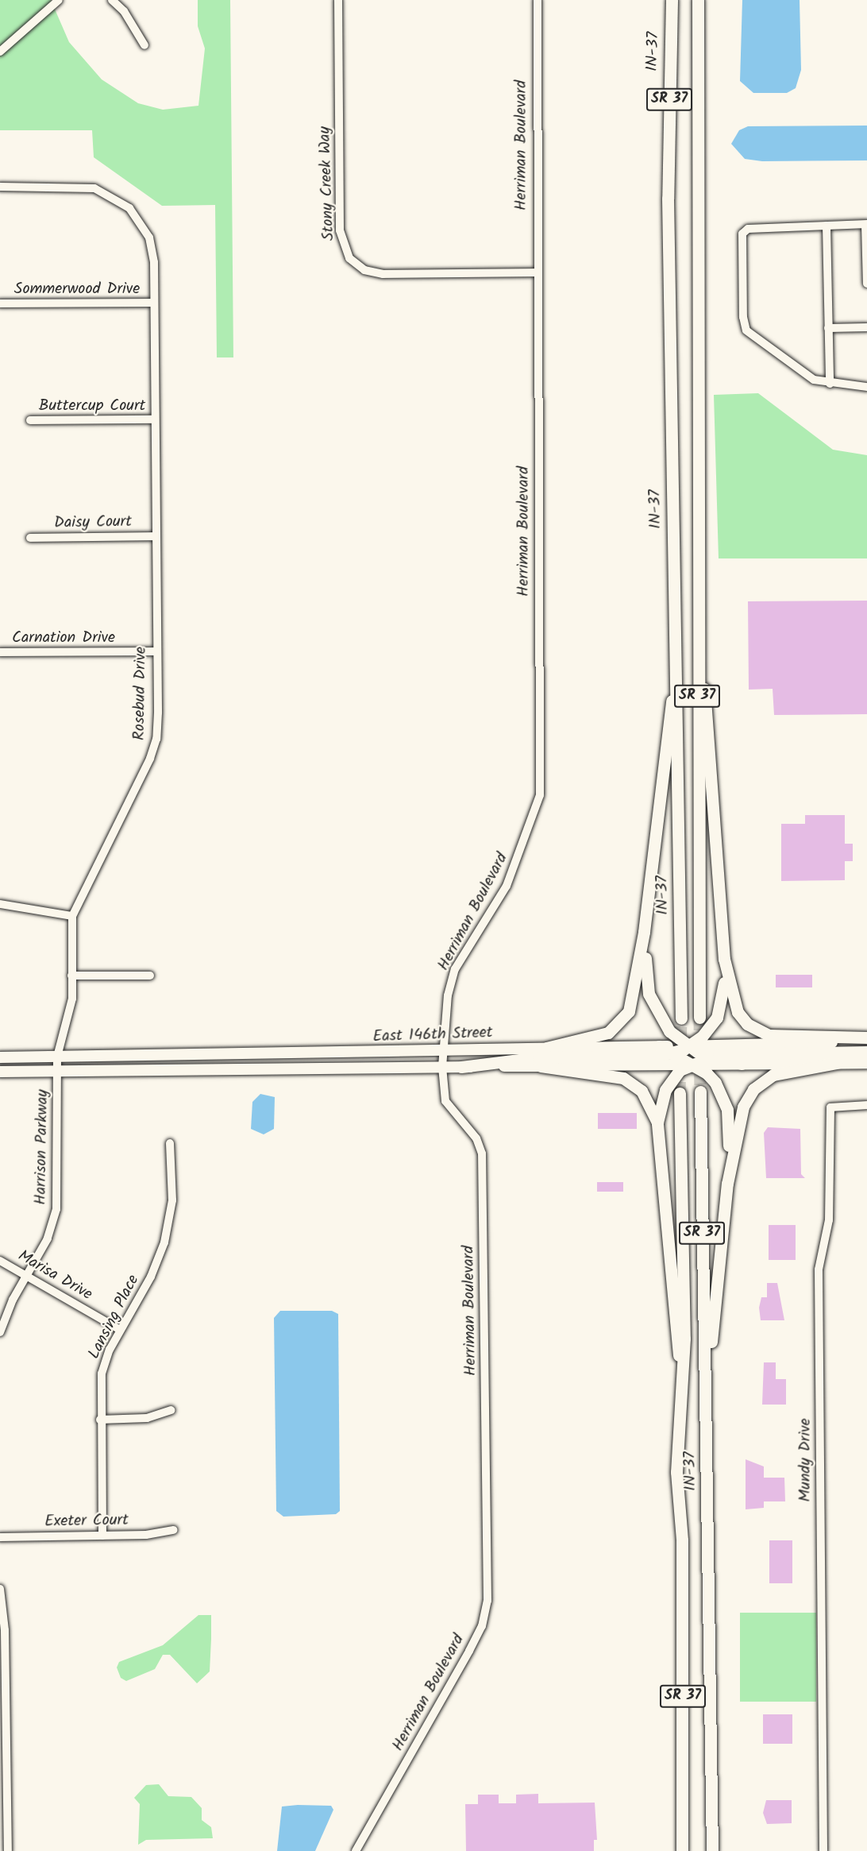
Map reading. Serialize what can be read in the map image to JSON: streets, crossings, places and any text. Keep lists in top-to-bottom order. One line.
{"streets":{"highway":["IN-37","SR 37"],"main road":["East 146th Street"],"street":["Herriman Boulevard","Stony Creek Way","Sommerwood Drive","Buttercup Court","Daisy Court","Carnation Drive","Rosebud Drive","Harrison Parkway","Marisa Drive","Lansing Place","Mundy Drive","Exeter Court"]},"crossings":[["Herriman Boulevard","Stony Creek Way"],["Herriman Boulevard","East 146th Street"],["Sommerwood Drive","Rosebud Drive"],["Buttercup Court","Rosebud Drive"],["Daisy Court","Rosebud Drive"],["Carnation Drive","Rosebud Drive"],["Rosebud Drive","East 146th Street"],["Rosebud Drive","Harrison Parkway"],["East 146th Street","Harrison Parkway"],["Harrison Parkway","Marisa Drive"],["Marisa Drive","Lansing Place"],["Lansing Place","Exeter Court"]]}
